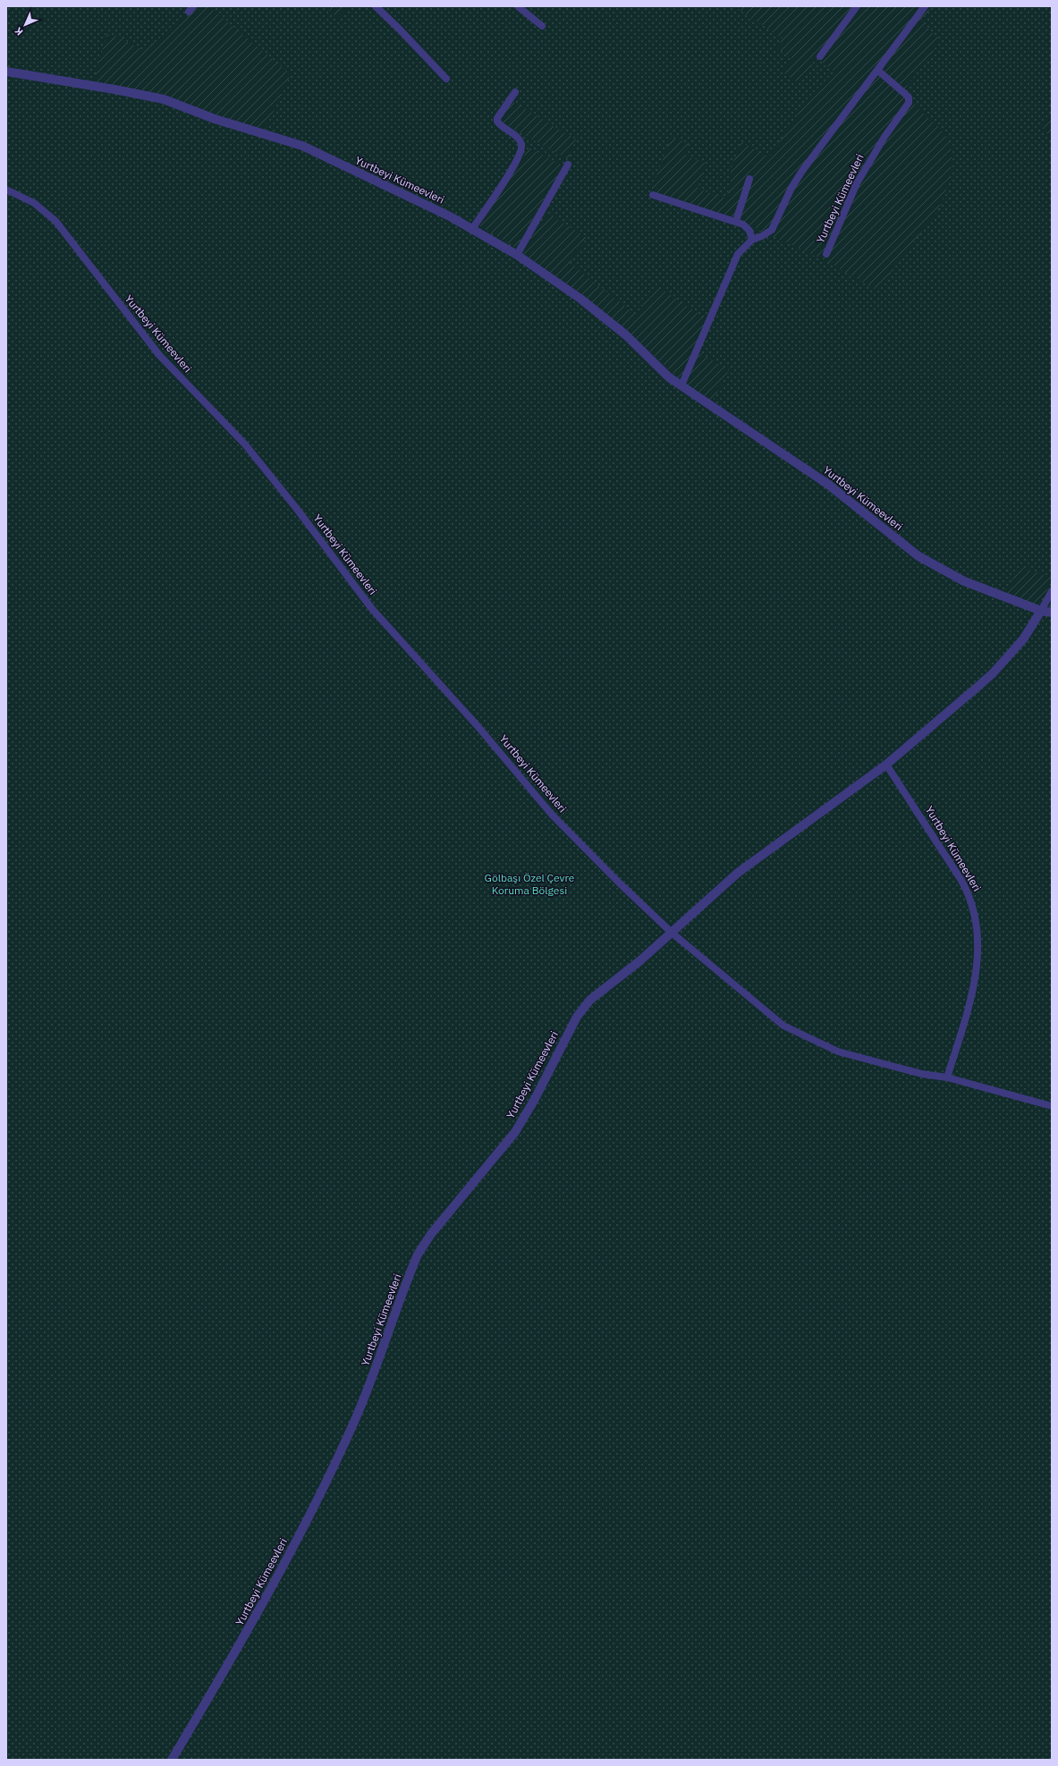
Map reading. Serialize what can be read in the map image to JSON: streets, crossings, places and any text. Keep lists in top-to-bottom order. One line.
{"streets":{"street":["Yurtbeyi Kümeevleri"]},"parks":["Gölbaşı Özel Çevre Koruma Bölgesi"],"north":"bottom left"}
